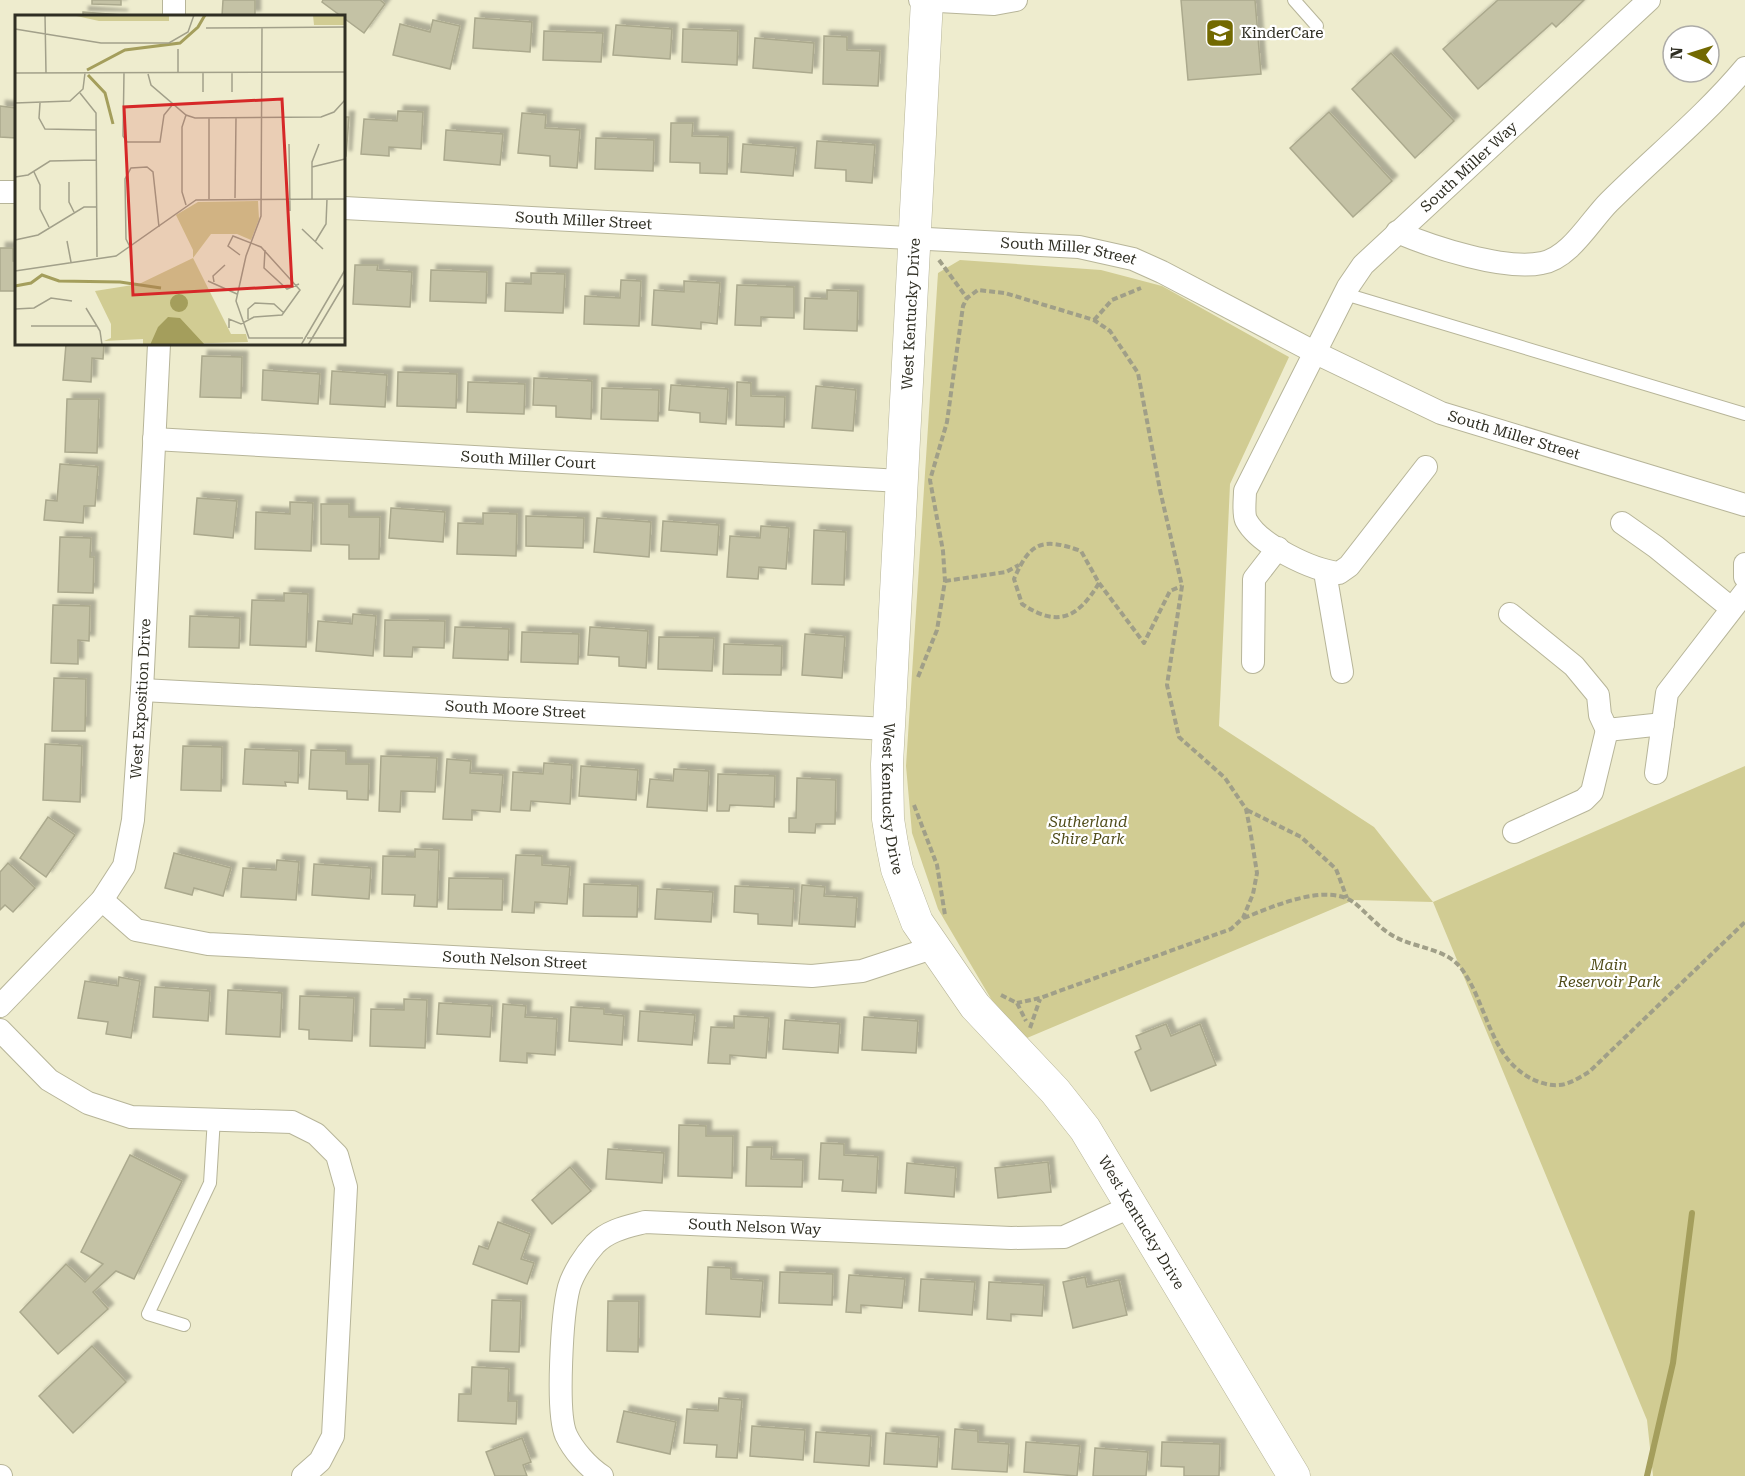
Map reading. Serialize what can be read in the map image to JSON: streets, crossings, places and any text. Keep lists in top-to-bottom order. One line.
{"streets":{"street":["South Miller Way","South Miller Street","West Kentucky Drive","South Miller Court","West Exposition Drive","South Moore Street","South Nelson Street","South Nelson Way"]},"crossings":[["South Miller Way","South Miller Street"],["South Miller Street","West Kentucky Drive"],["West Kentucky Drive","South Miller Court"],["West Kentucky Drive","South Moore Street"],["West Kentucky Drive","South Nelson Street"],["West Kentucky Drive","South Nelson Way"],["South Miller Court","West Exposition Drive"],["West Exposition Drive","South Moore Street"],["West Exposition Drive","South Nelson Street"]],"parks":["Sutherland Shire Park","Main Reservoir Park"],"places":{"school or university":["KinderCare"]},"north":"left"}
